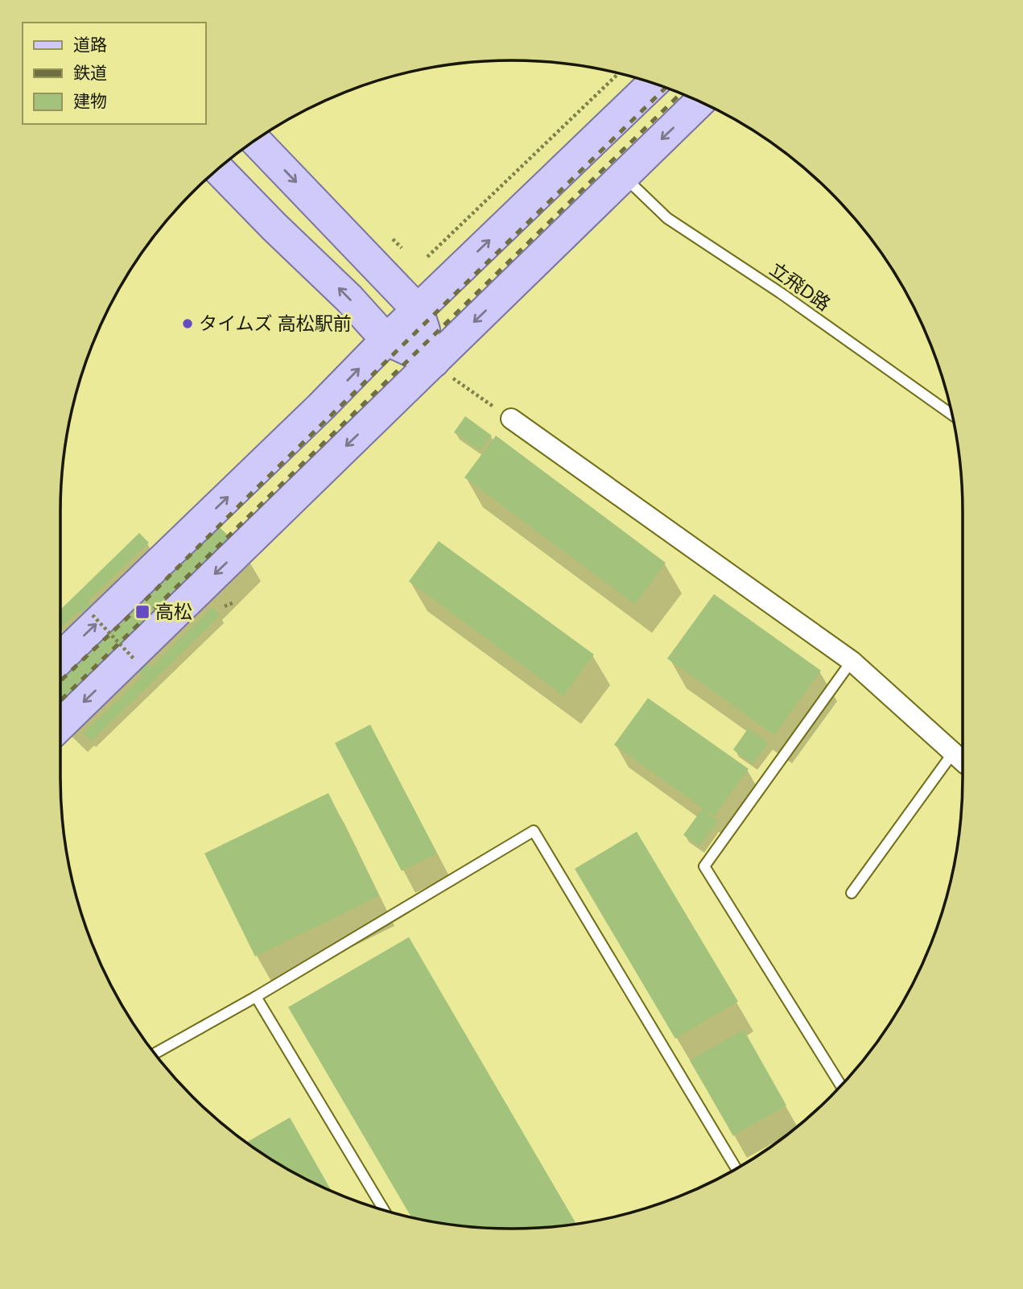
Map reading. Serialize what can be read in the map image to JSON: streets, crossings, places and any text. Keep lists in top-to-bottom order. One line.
{"streets":{"lane":["立飛D路"]},"places":{"other":["タイムズ 高松駅前"],"transit":["高松"]},"legend":["道路","鉄道","建物"]}
